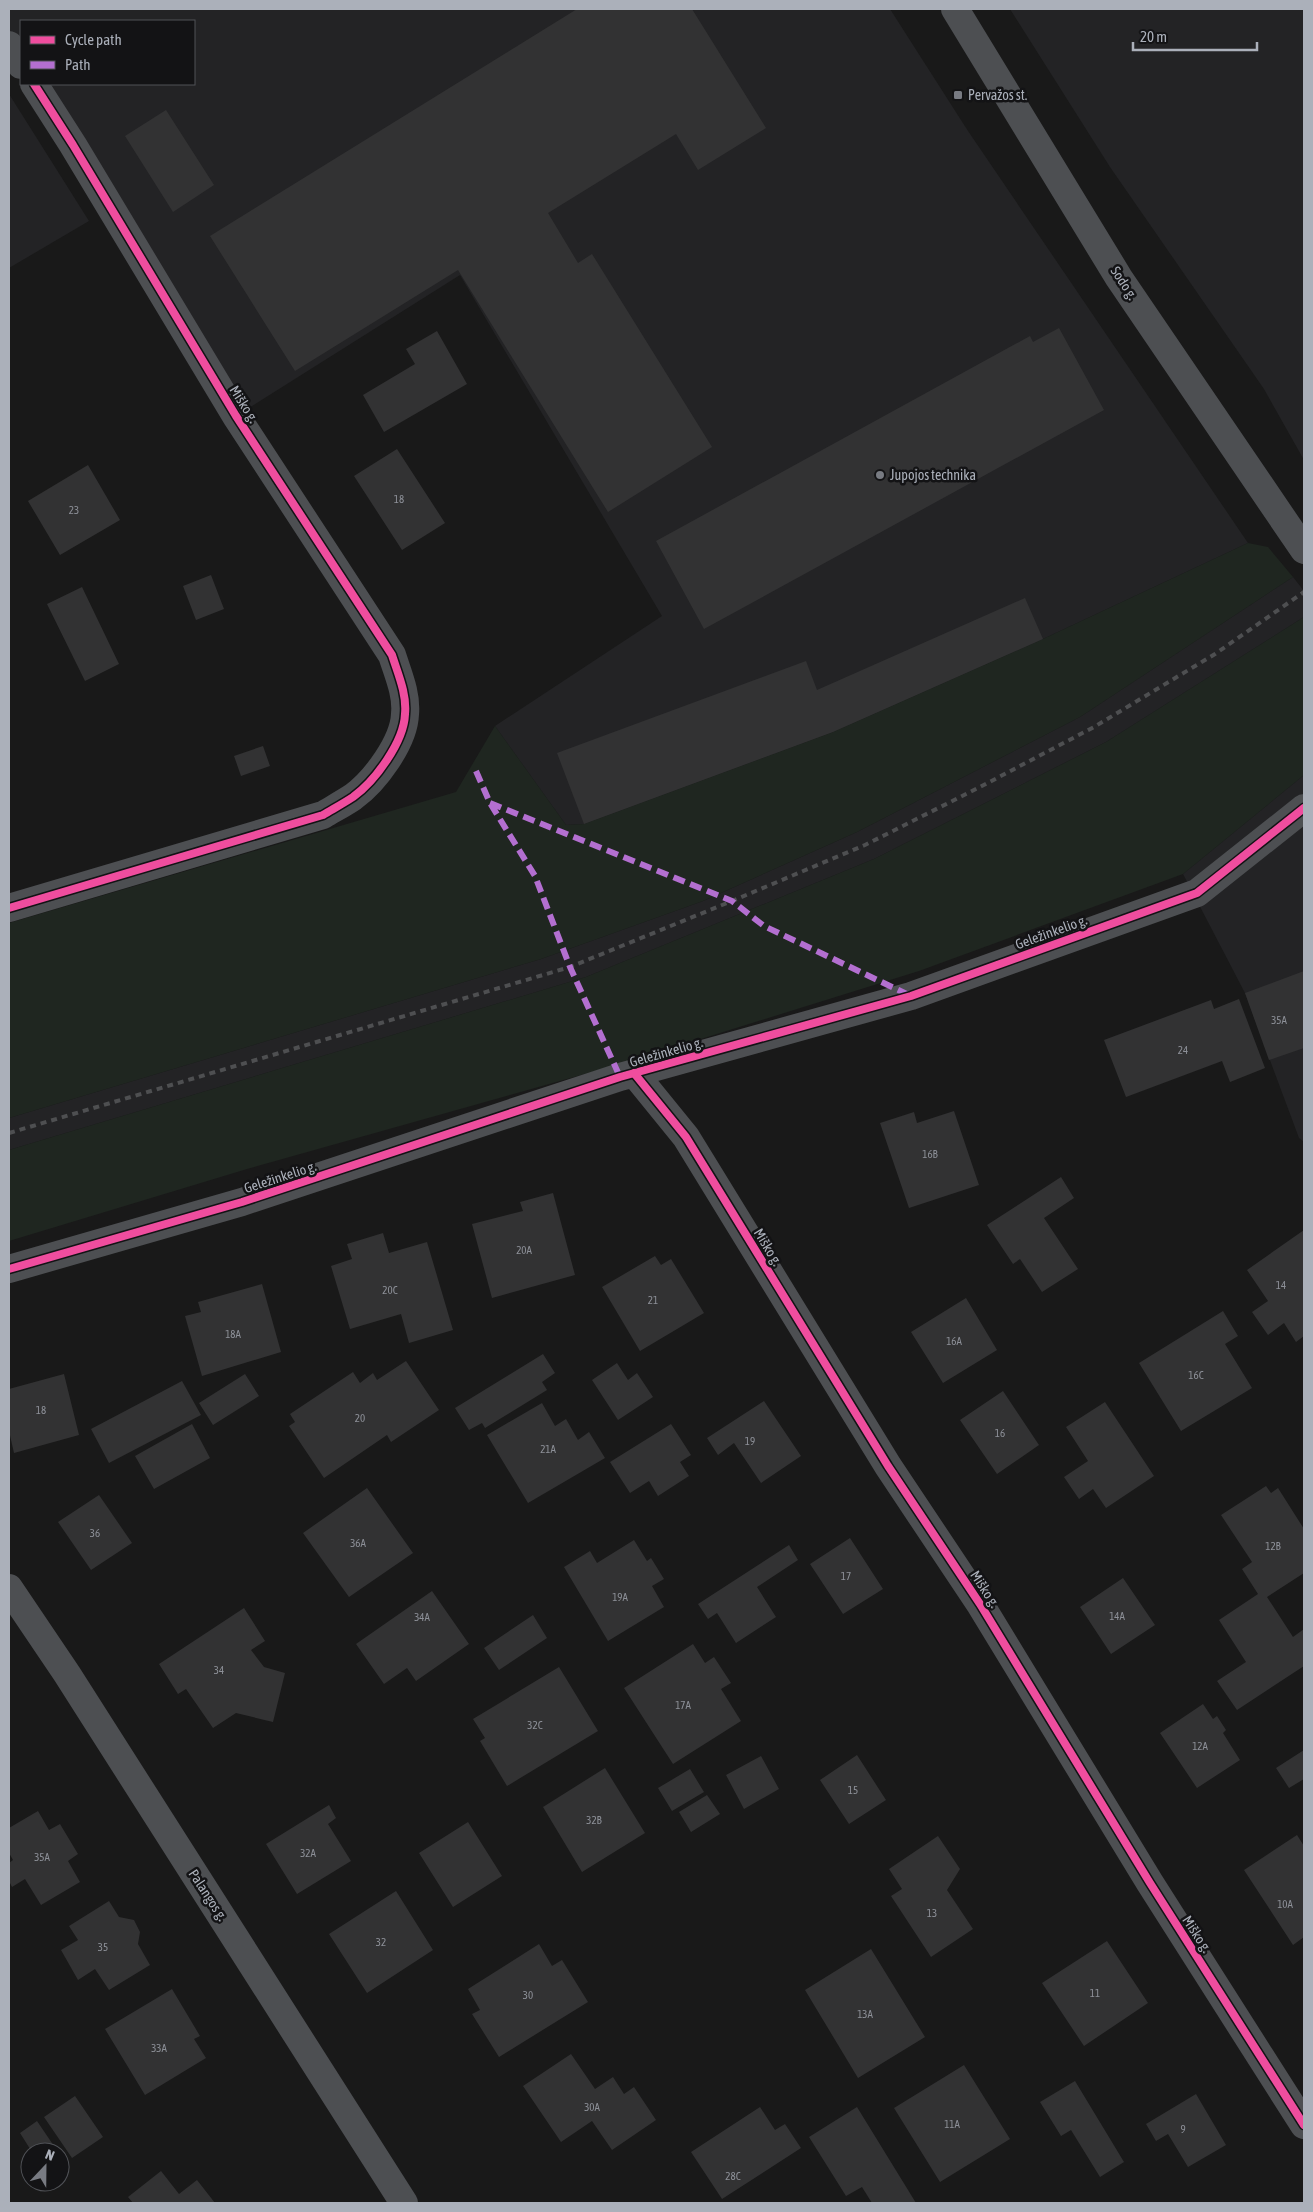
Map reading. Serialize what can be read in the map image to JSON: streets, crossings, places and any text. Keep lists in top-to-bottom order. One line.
{"streets":{"street":["Sodo g.","Miško g.","Geležinkelio g.","Palangos g."]},"crossings":[["Miško g.","Geležinkelio g."]],"places":{"transit":["Pervažos st."],"other":["Jupojos technika"]},"house_numbers":["18","23","35A","24","16B","20A","14","20C","21","18A","16A","16C","18","20","16","19","21A","36","36A","12B","17","19A","14A","34A","34","17A","32C","12A","15","32B","32A","35A","10A","13","32","35","11","30","13A","33A","30A","11A","9","28C"],"legend":["Cycle path","Path"],"scale_bar":"20 m","north":"top"}
